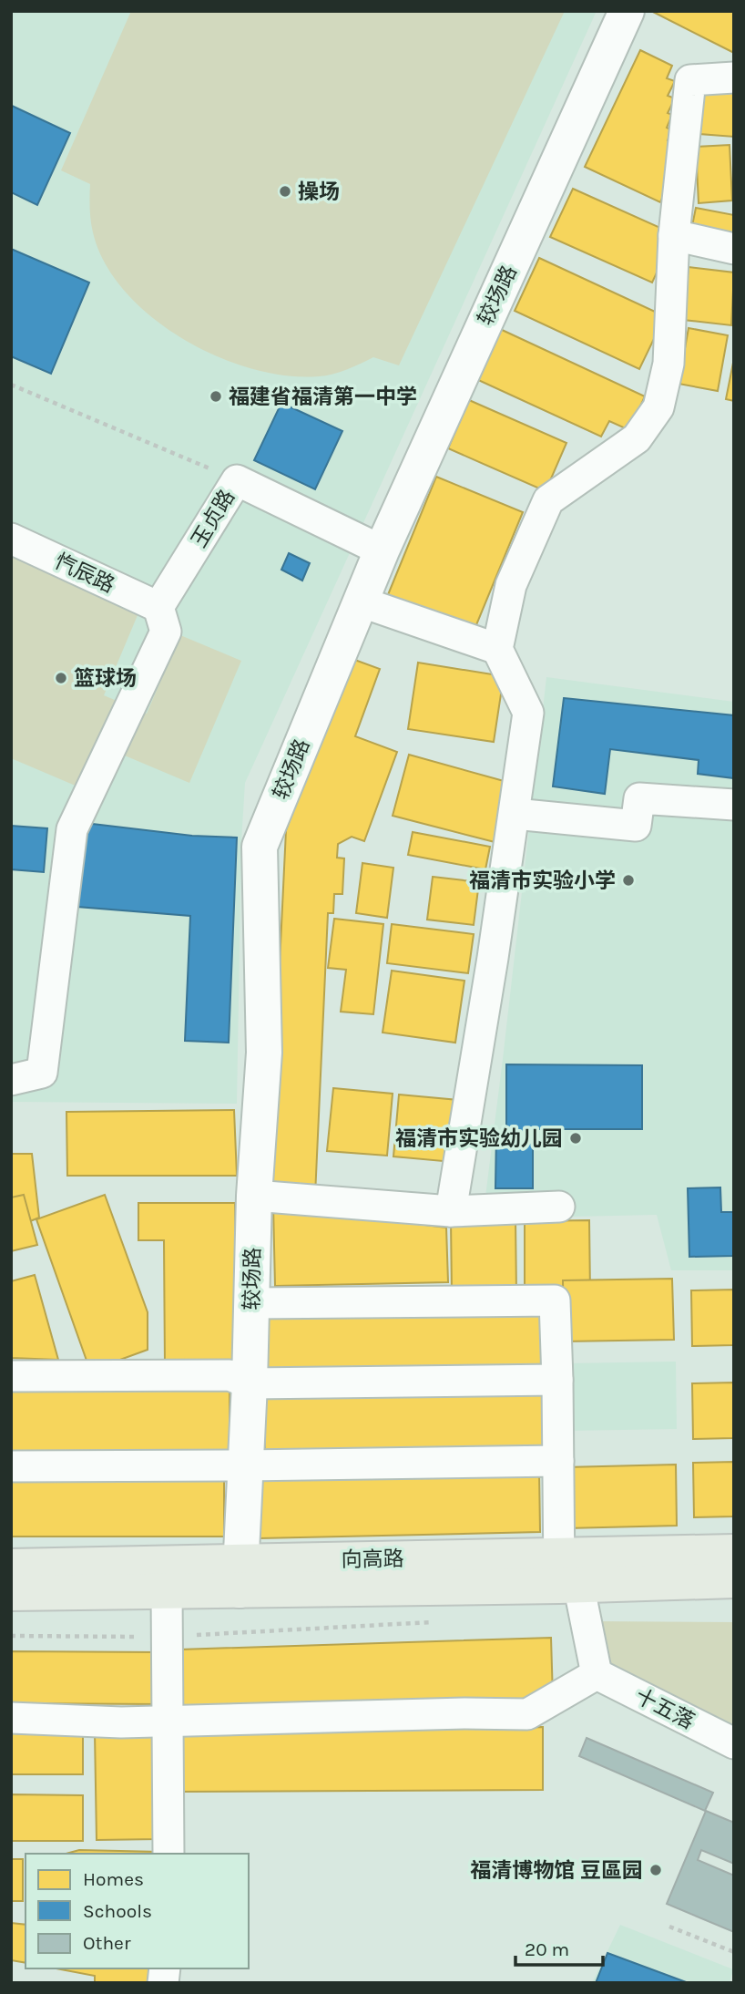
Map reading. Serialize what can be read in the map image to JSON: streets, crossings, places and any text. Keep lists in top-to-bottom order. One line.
{"streets":{"main road":["向高路"],"street":["较场路","玉贞路","忾辰路","十五落"]},"crossings":[["较场路","玉贞路"],["较场路","向高路"],["玉贞路","忾辰路"]],"places":["操场","福建省福清第一中学","篮球场","福清市实验小学","福清市实验幼儿园","福清博物馆 豆區园"],"legend":["Homes","Schools","Other"],"scale_bar":"20 m"}
